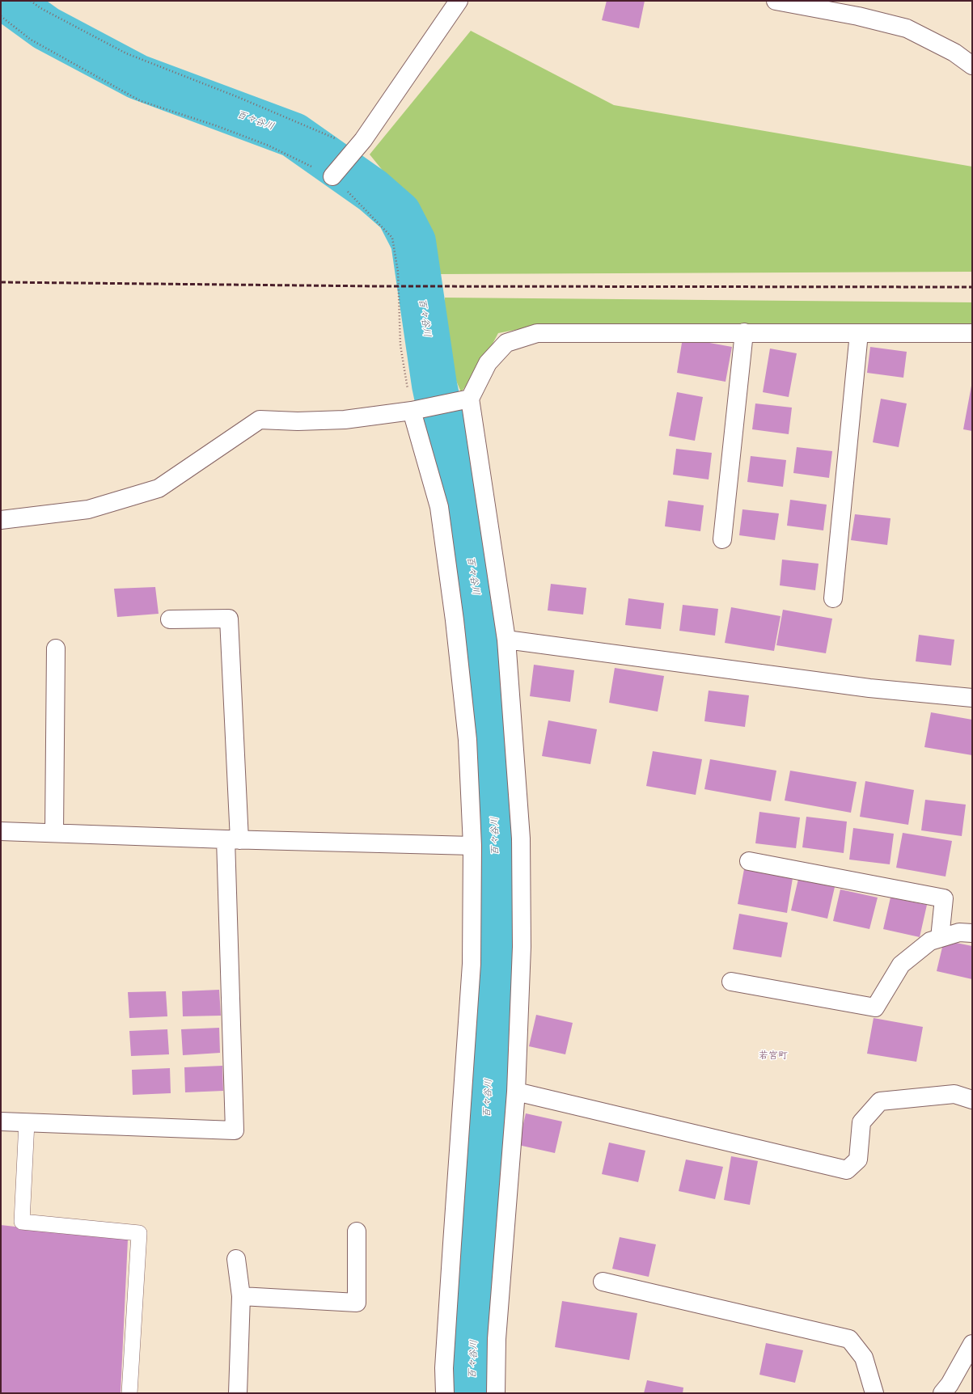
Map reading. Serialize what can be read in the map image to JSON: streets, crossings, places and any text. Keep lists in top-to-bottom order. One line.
{"districts":["若宮町"],"water":["百々谷川"]}
